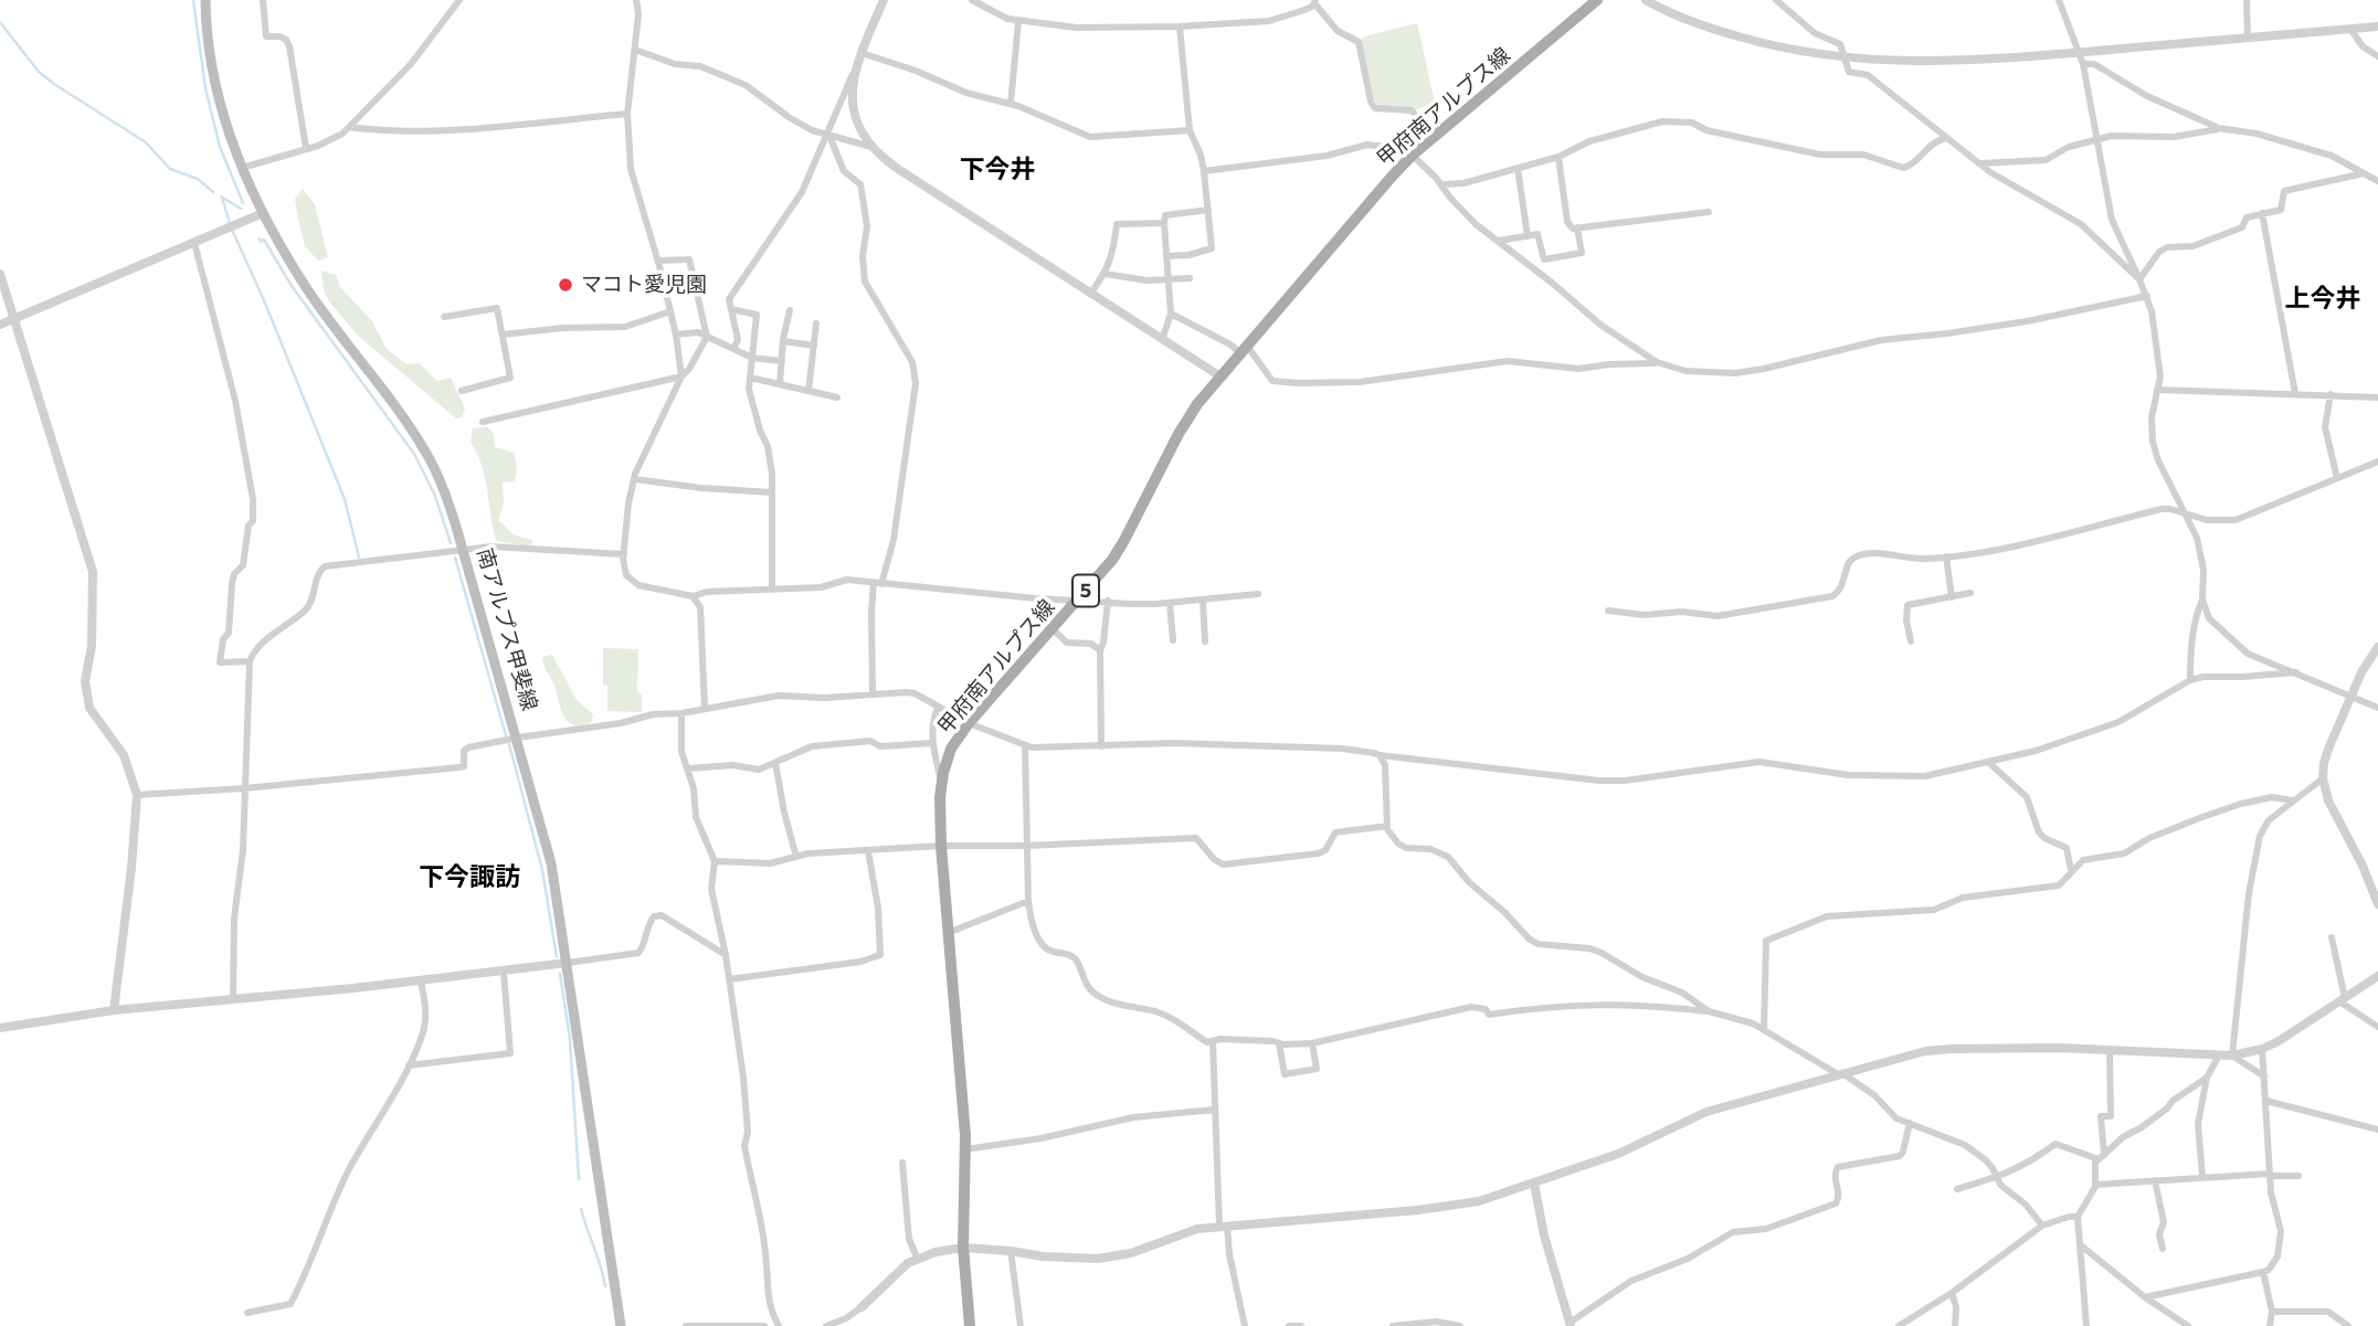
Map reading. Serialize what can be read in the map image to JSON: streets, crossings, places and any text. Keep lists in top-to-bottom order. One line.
{"streets":{"main road":["甲府南アルプス線","5","南アルプス甲斐線"]},"districts":["下今井","上今井","下今諏訪"],"places":["マコト愛児園"]}
